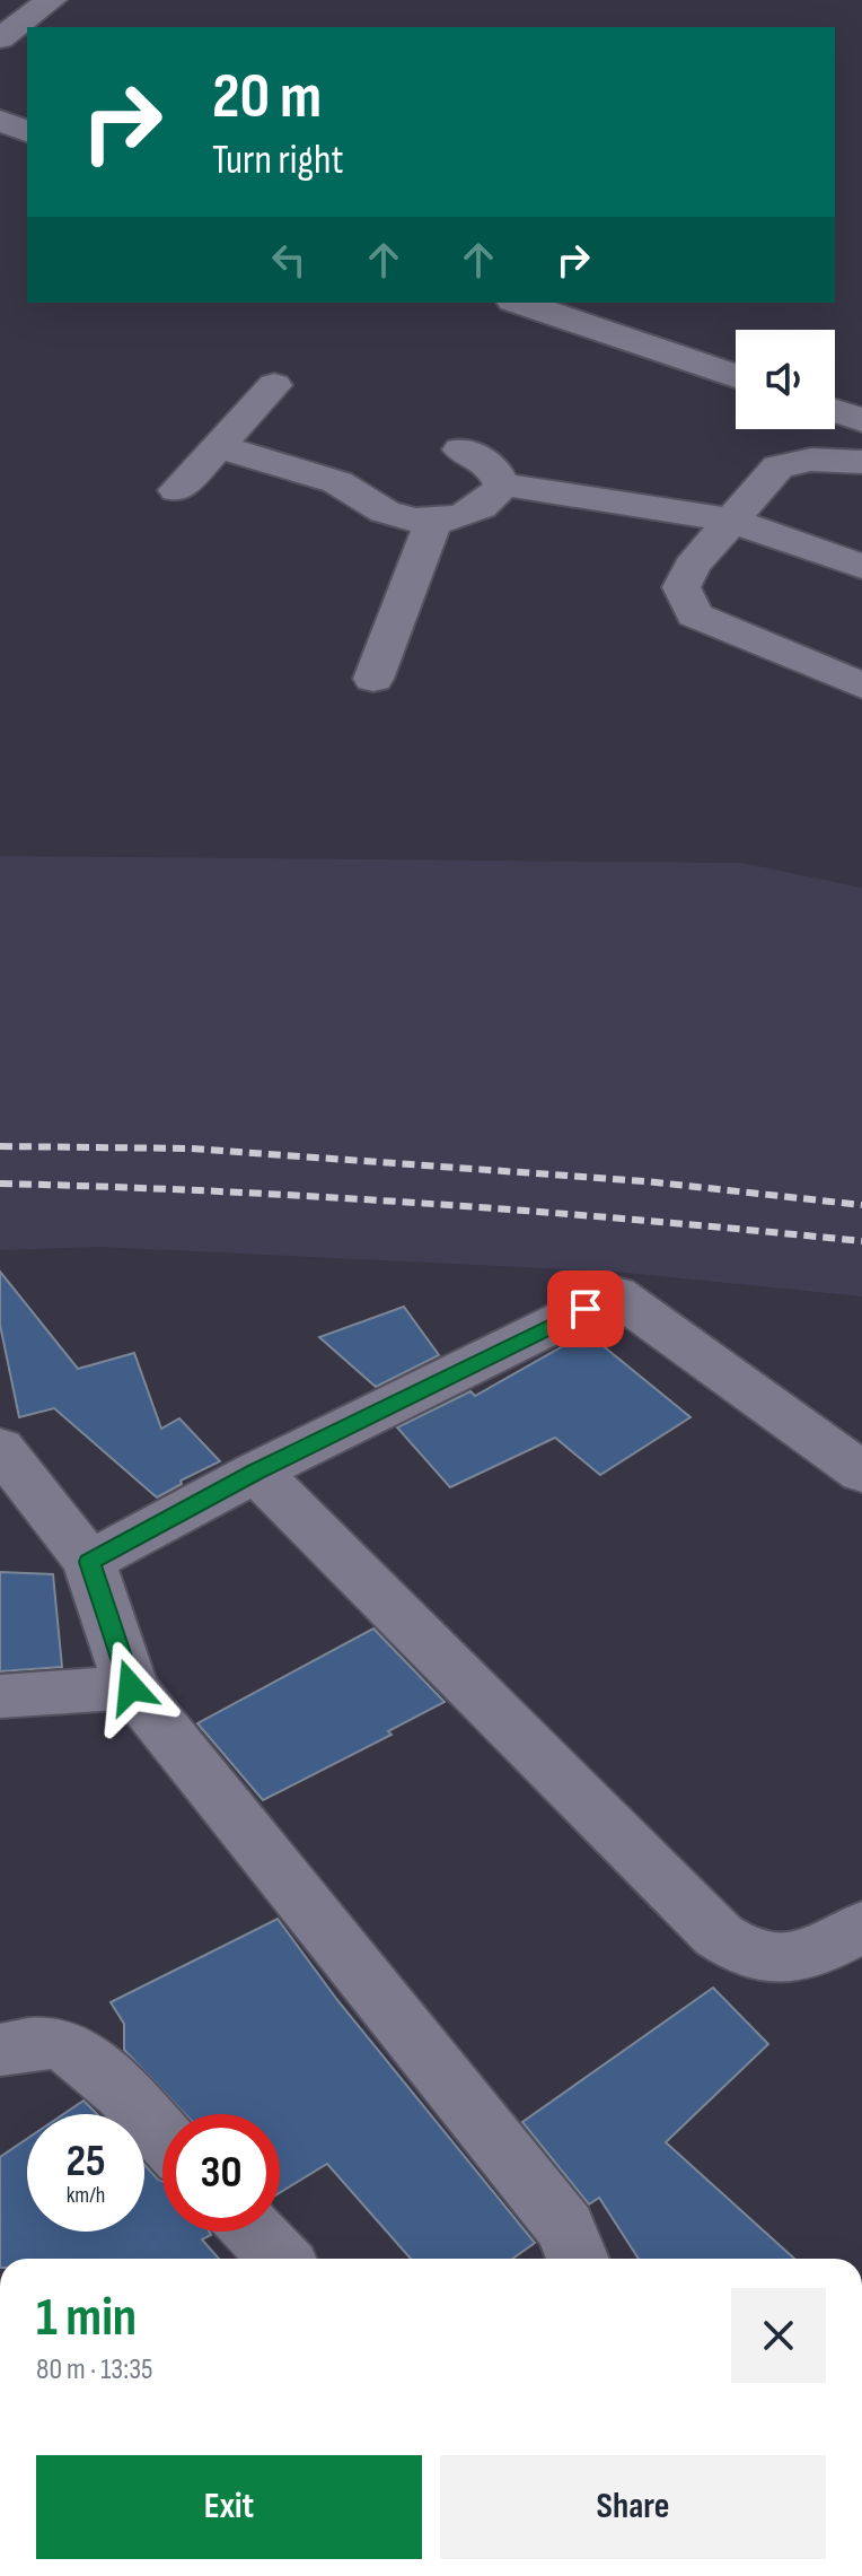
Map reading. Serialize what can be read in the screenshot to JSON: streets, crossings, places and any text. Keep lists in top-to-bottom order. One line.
{"page":{"turn":["20 m","Turn right"],"speed":"25 km/h","limit":"30","heading":["1 min","80 m · 13:35"],"buttons":["Exit","Share"]}}
